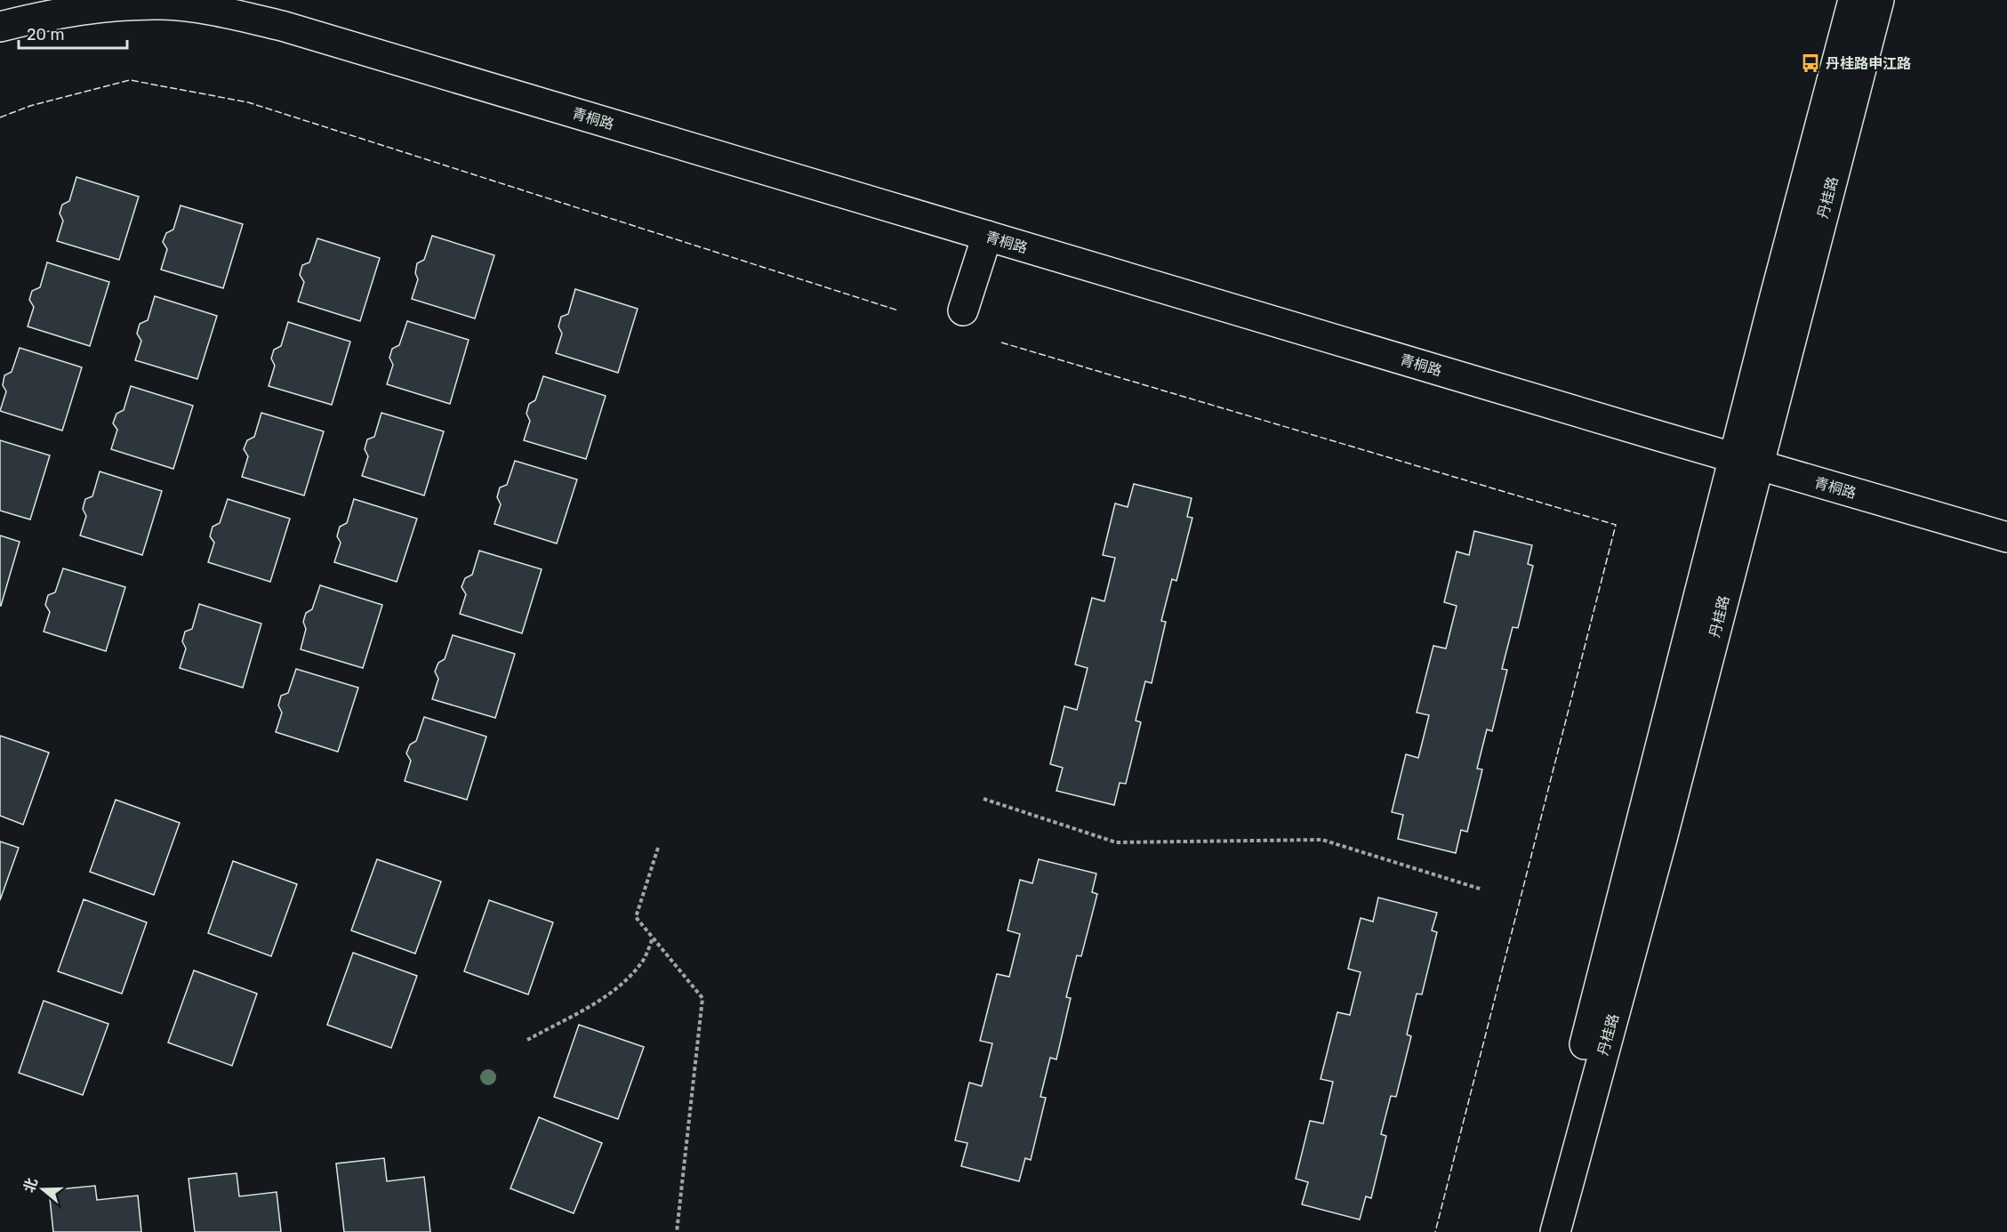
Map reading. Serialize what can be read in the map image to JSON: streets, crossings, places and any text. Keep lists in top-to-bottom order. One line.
{"streets":{"street":["青桐路","丹桂路"]},"crossings":[["青桐路","丹桂路"]],"places":{"bus stop":["丹桂路申江路"]},"scale_bar":"20 m","north":"left"}
